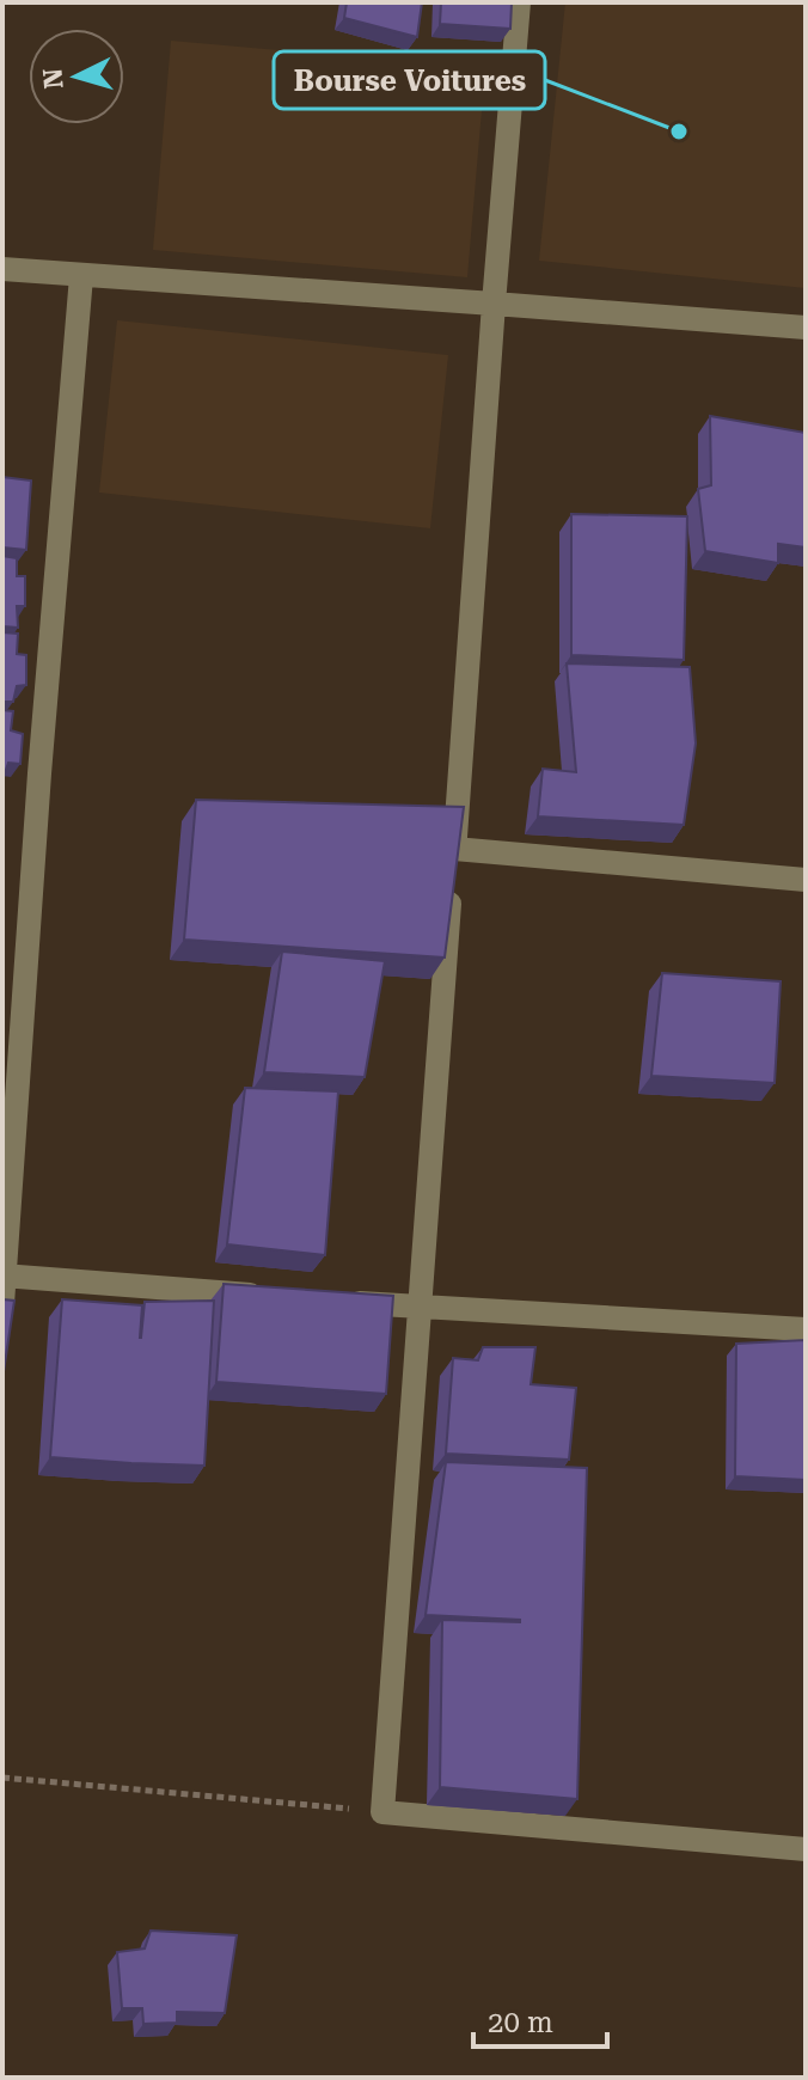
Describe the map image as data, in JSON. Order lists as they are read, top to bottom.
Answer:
{
  "places": ["Bourse Voitures"],
  "scale_bar": "20 m",
  "north": "left"
}
